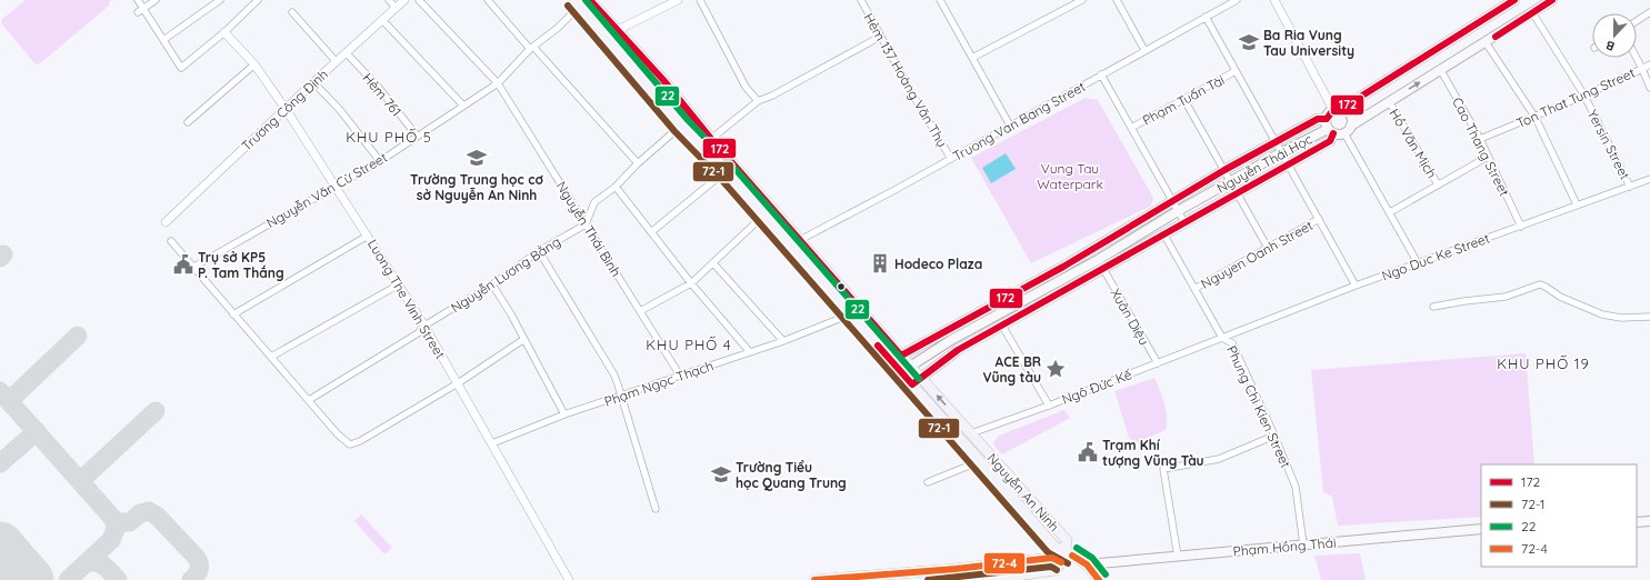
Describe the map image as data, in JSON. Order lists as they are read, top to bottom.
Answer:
{
  "streets": {
    "main road": ["Nguyễn Thái Học", "Nguyễn An Ninh", "Phạm Hồng Thái"],
    "street": [
      "Hẻm 137 Hoàng Văn Thụ",
      "Hẻm 761",
      "Ton That Tung Street",
      "Phạm Tuấn Tài",
      "Trương Công Định",
      "Truong Van Bang Street",
      "Hồ Văn Mịch",
      "Yersin Street",
      "Cao Thang Street",
      "Nguyễn Văn Cừ Street",
      "Nguyễn Thái Bình",
      "Nguyen Oanh Street",
      "Ngo Duc Ke Street",
      "Nguyễn Lương Bằng",
      "Luong The Vinh Street",
      "Xuân Diệu",
      "Phạm Ngọc Thạch",
      "Ngô Đức Kế",
      "Phung Chi Kien Street"
    ]
  },
  "crossings": [
    ["Hẻm 137 Hoàng Văn Thụ", "Truong Van Bang Street"],
    ["Hẻm 761", "Trương Công Định"],
    ["Hẻm 761", "Nguyễn Văn Cừ Street"],
    ["Ton That Tung Street", "Yersin Street"],
    ["Ton That Tung Street", "Cao Thang Street"],
    ["Trương Công Định", "Luong The Vinh Street"],
    ["Truong Van Bang Street", "Nguyễn An Ninh"],
    ["Yersin Street", "Ngo Duc Ke Street"],
    ["Cao Thang Street", "Ngo Duc Ke Street"],
    ["Nguyễn Thái Học", "Xuân Diệu"],
    ["Nguyễn Thái Học", "Phung Chi Kien Street"],
    ["Nguyễn Thái Học", "Nguyễn An Ninh"],
    ["Nguyễn Văn Cừ Street", "Nguyễn Thái Bình"],
    ["Nguyễn Văn Cừ Street", "Luong The Vinh Street"],
    ["Nguyễn Văn Cừ Street", "Nguyễn An Ninh"],
    ["Nguyễn Thái Bình", "Nguyễn Lương Bằng"],
    ["Nguyễn Thái Bình", "Phạm Ngọc Thạch"],
    ["Nguyen Oanh Street", "Phung Chi Kien Street"],
    ["Ngo Duc Ke Street", "Ngô Đức Kế"],
    ["Ngo Duc Ke Street", "Phung Chi Kien Street"],
    ["Nguyễn Lương Bằng", "Luong The Vinh Street"],
    ["Luong The Vinh Street", "Phạm Ngọc Thạch"],
    ["Xuân Diệu", "Ngô Đức Kế"],
    ["Phạm Ngọc Thạch", "Nguyễn An Ninh"],
    ["Ngô Đức Kế", "Phung Chi Kien Street"],
    ["Ngô Đức Kế", "Nguyễn An Ninh"],
    ["Phung Chi Kien Street", "Phạm Hồng Thái"]
  ],
  "districts": ["KHU PHỐ 5", "KHU PHỐ 4", "KHU PHỐ 19"],
  "parks": ["Vung Tau Waterpark"],
  "places": {
    "school or university": ["Ba Ria Vung Tau University", "Trường Trung học cơ sở Nguyễn An Ninh", "Trường Tiểu học Quang Trung"],
    "building": ["Hodeco Plaza"],
    "public building": ["Trụ sở KP5 P. Tam Thắng", "Trạm Khí tượng Vũng Tàu"],
    "place": ["ACE BR Vũng tàu"]
  },
  "lines": [
    "transit line 172",
    "transit line 22",
    "transit line 72-1",
    "transit line 72-4"
  ],
  "legend": [
    "172",
    "72-1",
    "22",
    "72-4"
  ],
  "north": "bottom"
}
